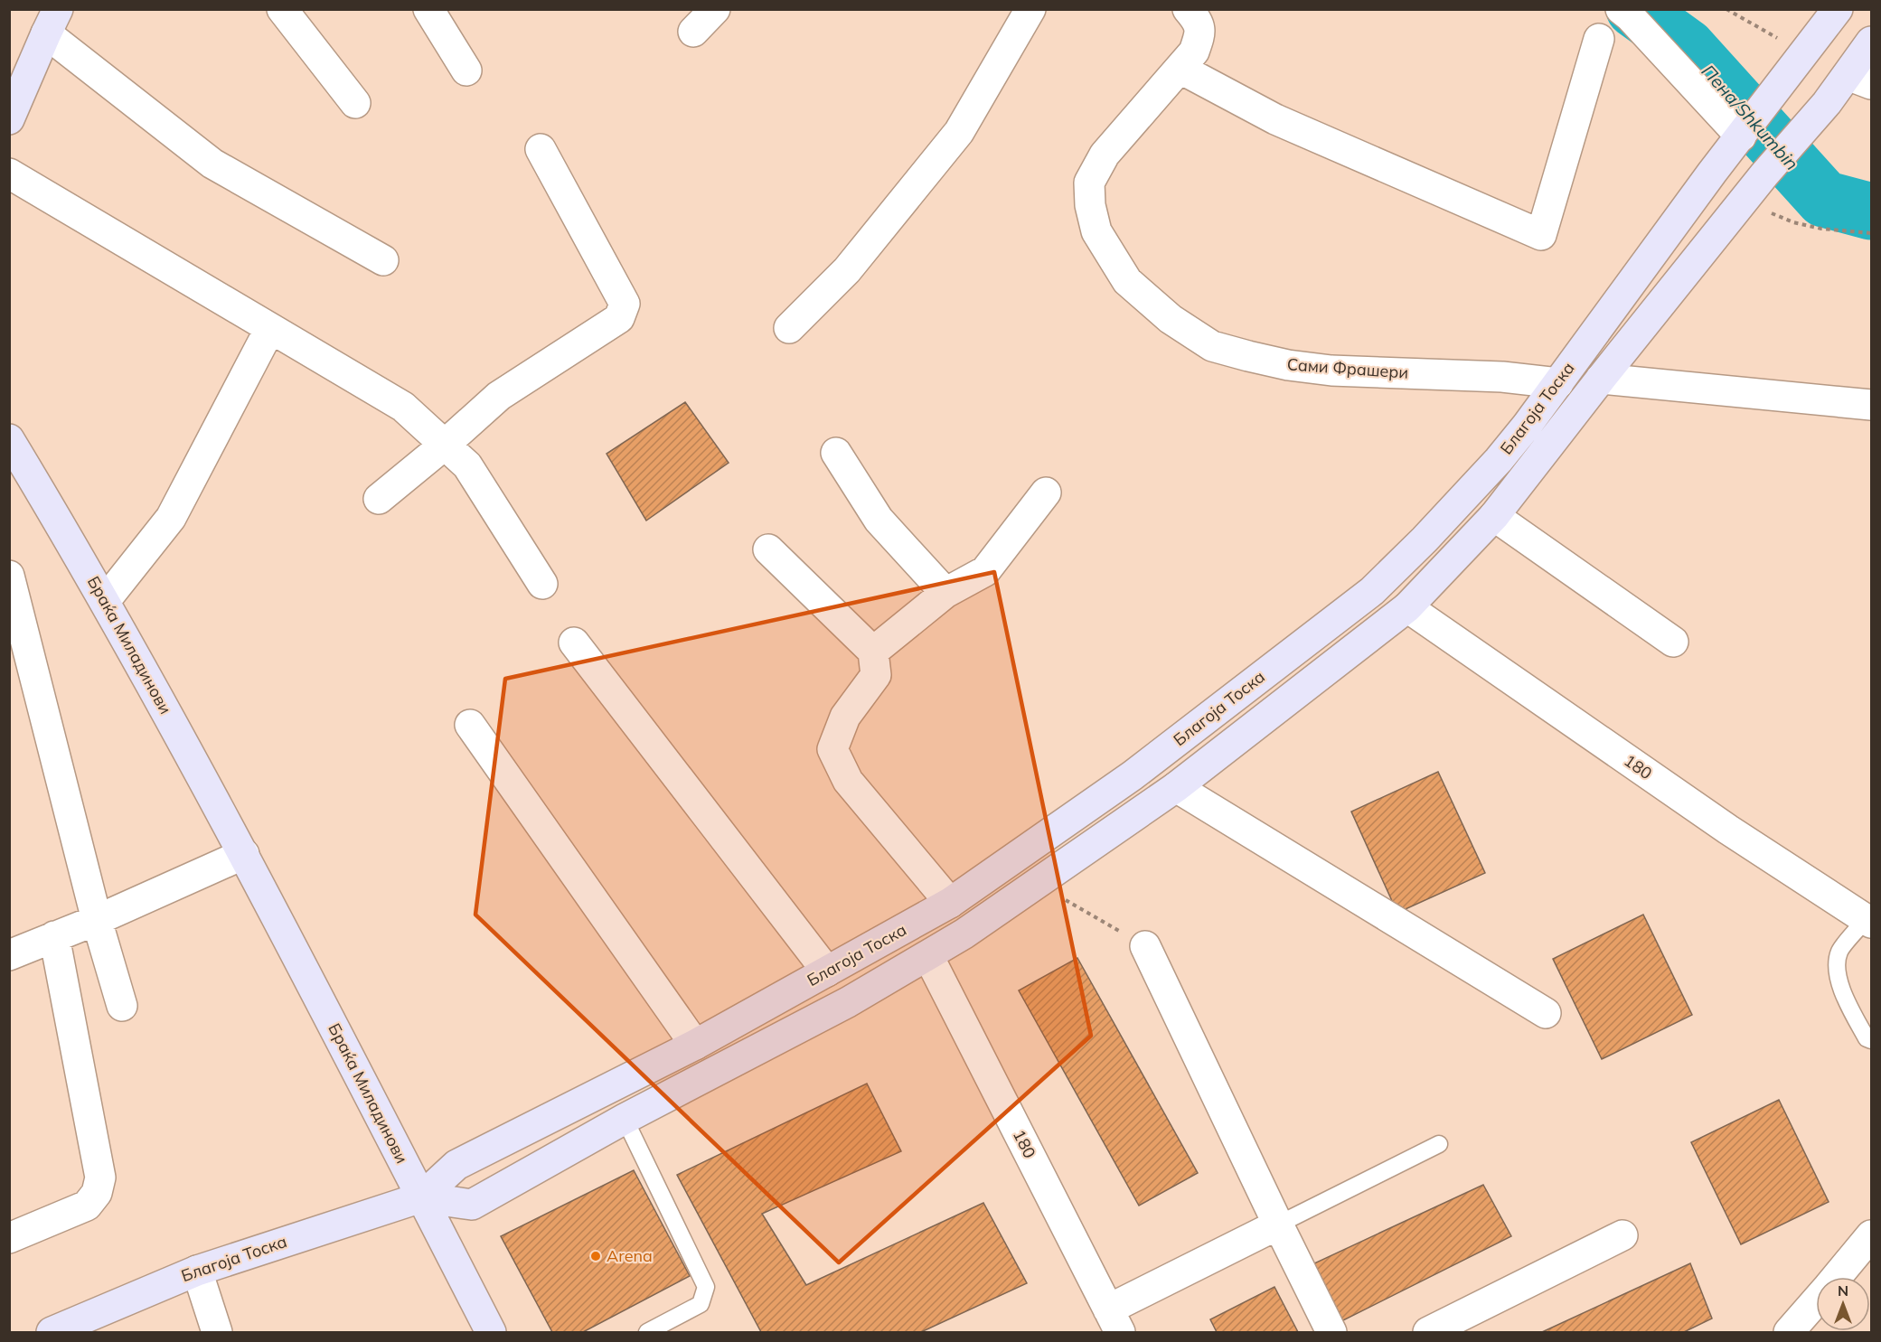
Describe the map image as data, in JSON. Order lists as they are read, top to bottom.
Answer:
{
  "streets": {
    "street": [
      "Сами Фрашери",
      "Благоја Тоска",
      "Браќа Миладинови",
      "180"
    ]
  },
  "crossings": [
    ["Сами Фрашери", "Благоја Тоска"],
    ["Благоја Тоска", "Браќа Миладинови"],
    ["Благоја Тоска", "180"]
  ],
  "water": ["Пена/Shkumbin"],
  "places": ["Arena"],
  "north": "top"
}
